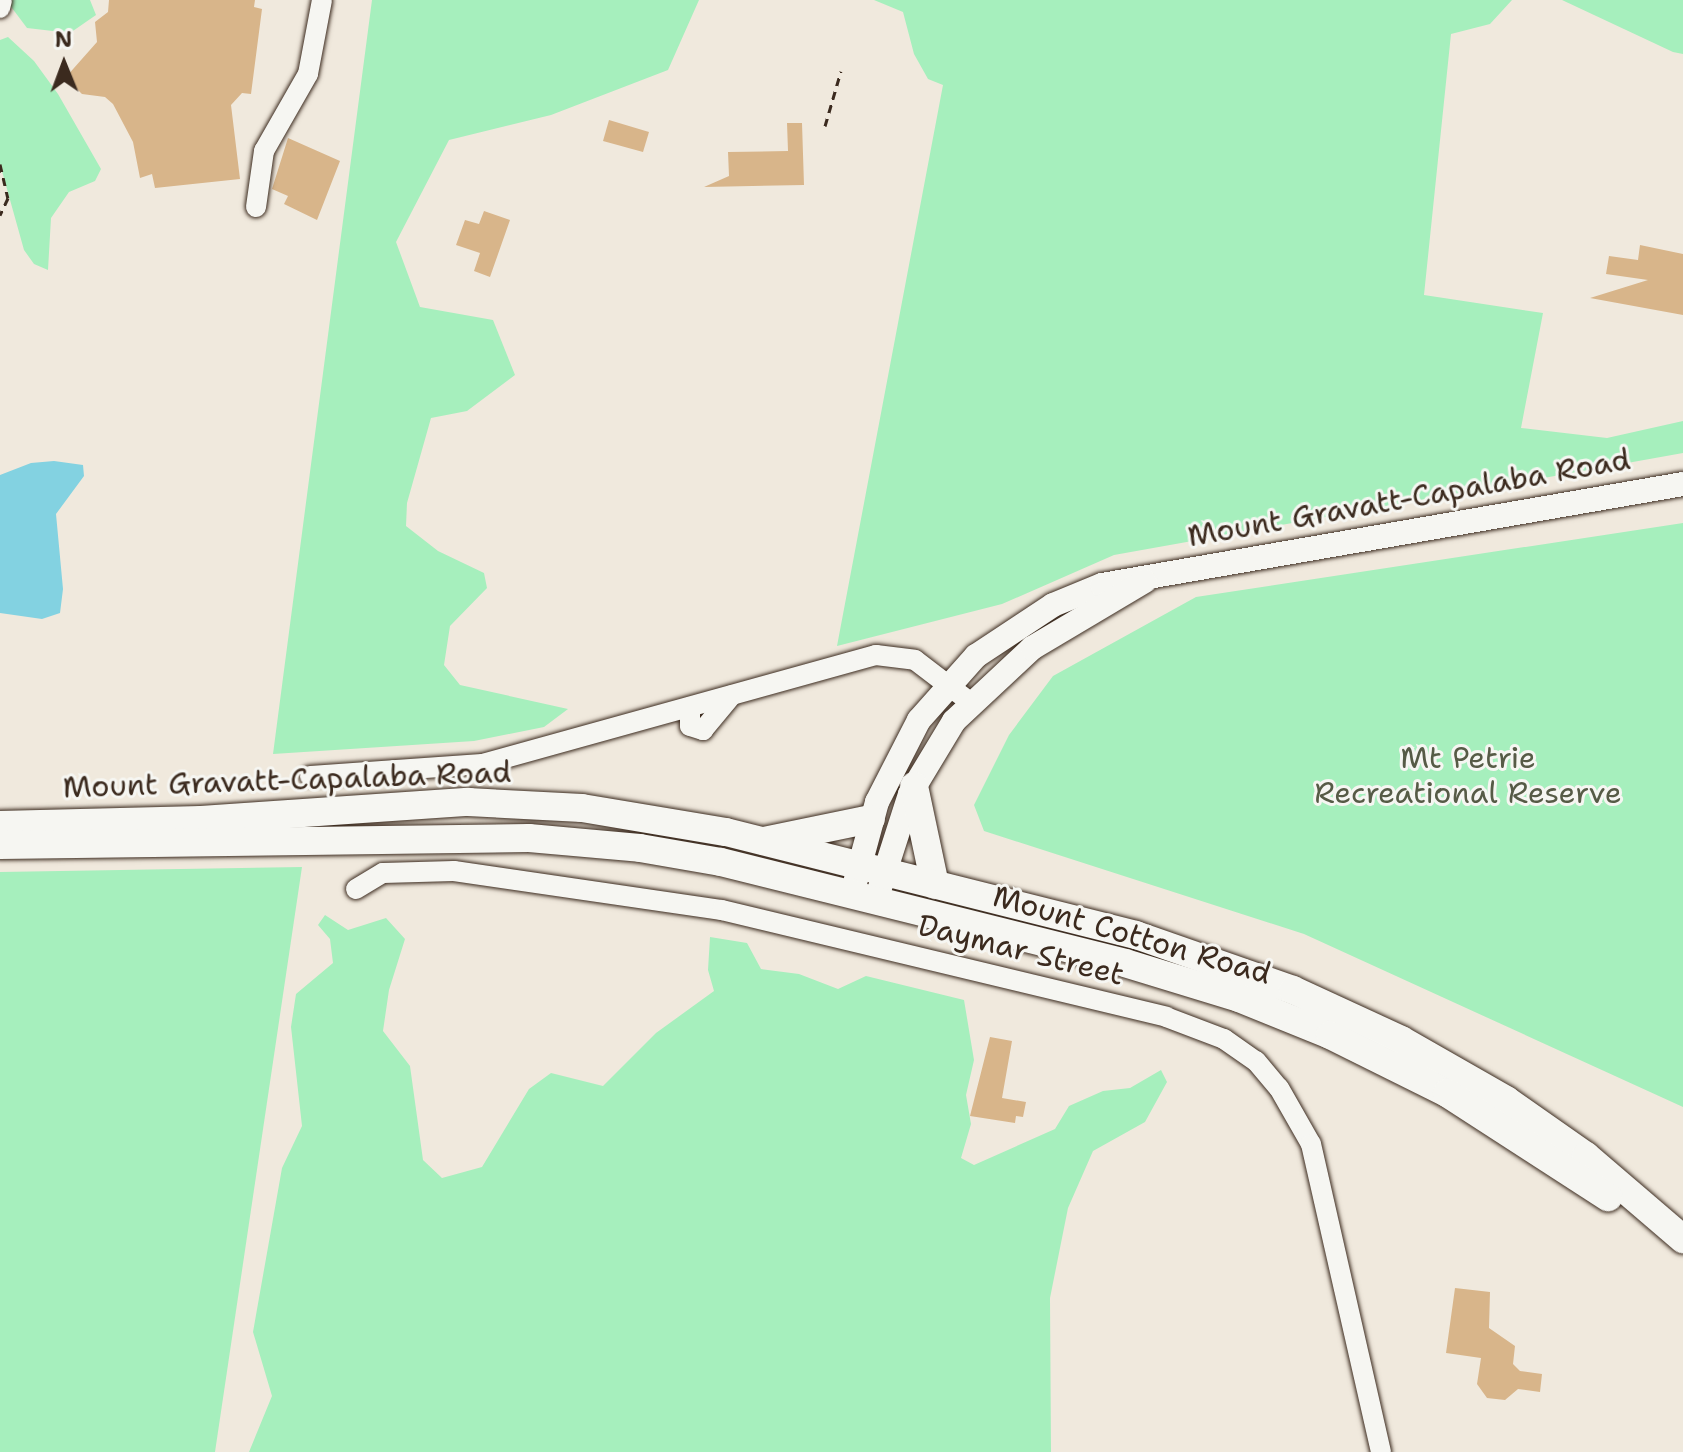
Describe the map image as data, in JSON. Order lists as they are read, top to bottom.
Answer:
{
  "streets": {
    "highway": ["Mount Gravatt-Capalaba Road", "Mount Cotton Road"],
    "street": ["Daymar Street"]
  },
  "crossings": [
    ["Mount Gravatt-Capalaba Road", "Mount Cotton Road"]
  ],
  "parks": ["Mt Petrie Recreational Reserve"],
  "north": "top"
}
